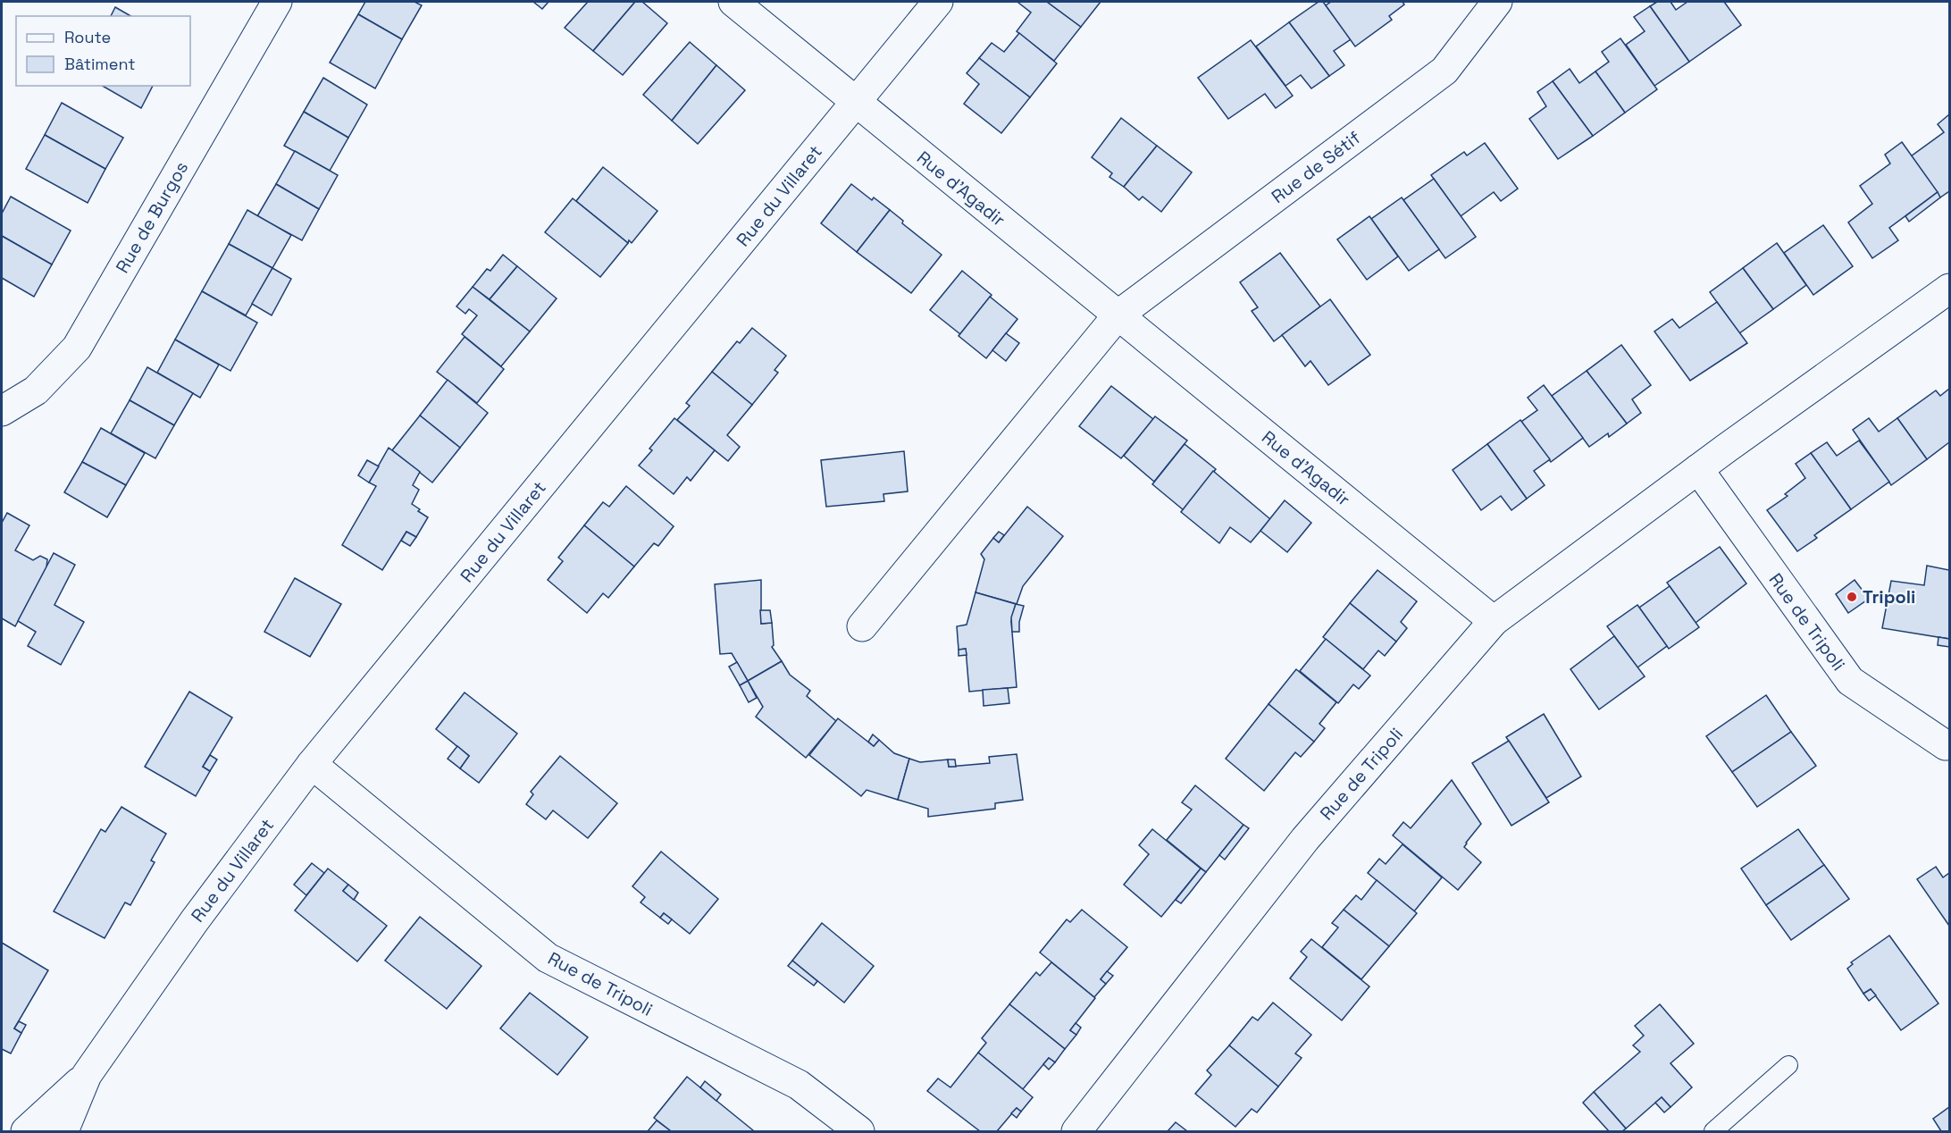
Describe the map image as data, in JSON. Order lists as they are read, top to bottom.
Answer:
{
  "streets": {
    "street": [
      "Rue de Sétif",
      "Rue d'Agadir",
      "Rue du Villaret",
      "Rue de Burgos",
      "Rue de Tripoli"
    ]
  },
  "crossings": [
    ["Rue de Sétif", "Rue d'Agadir"],
    ["Rue d'Agadir", "Rue du Villaret"],
    ["Rue d'Agadir", "Rue de Tripoli"],
    ["Rue du Villaret", "Rue de Tripoli"]
  ],
  "places": ["Tripoli"],
  "legend": ["Route", "Bâtiment"]
}
